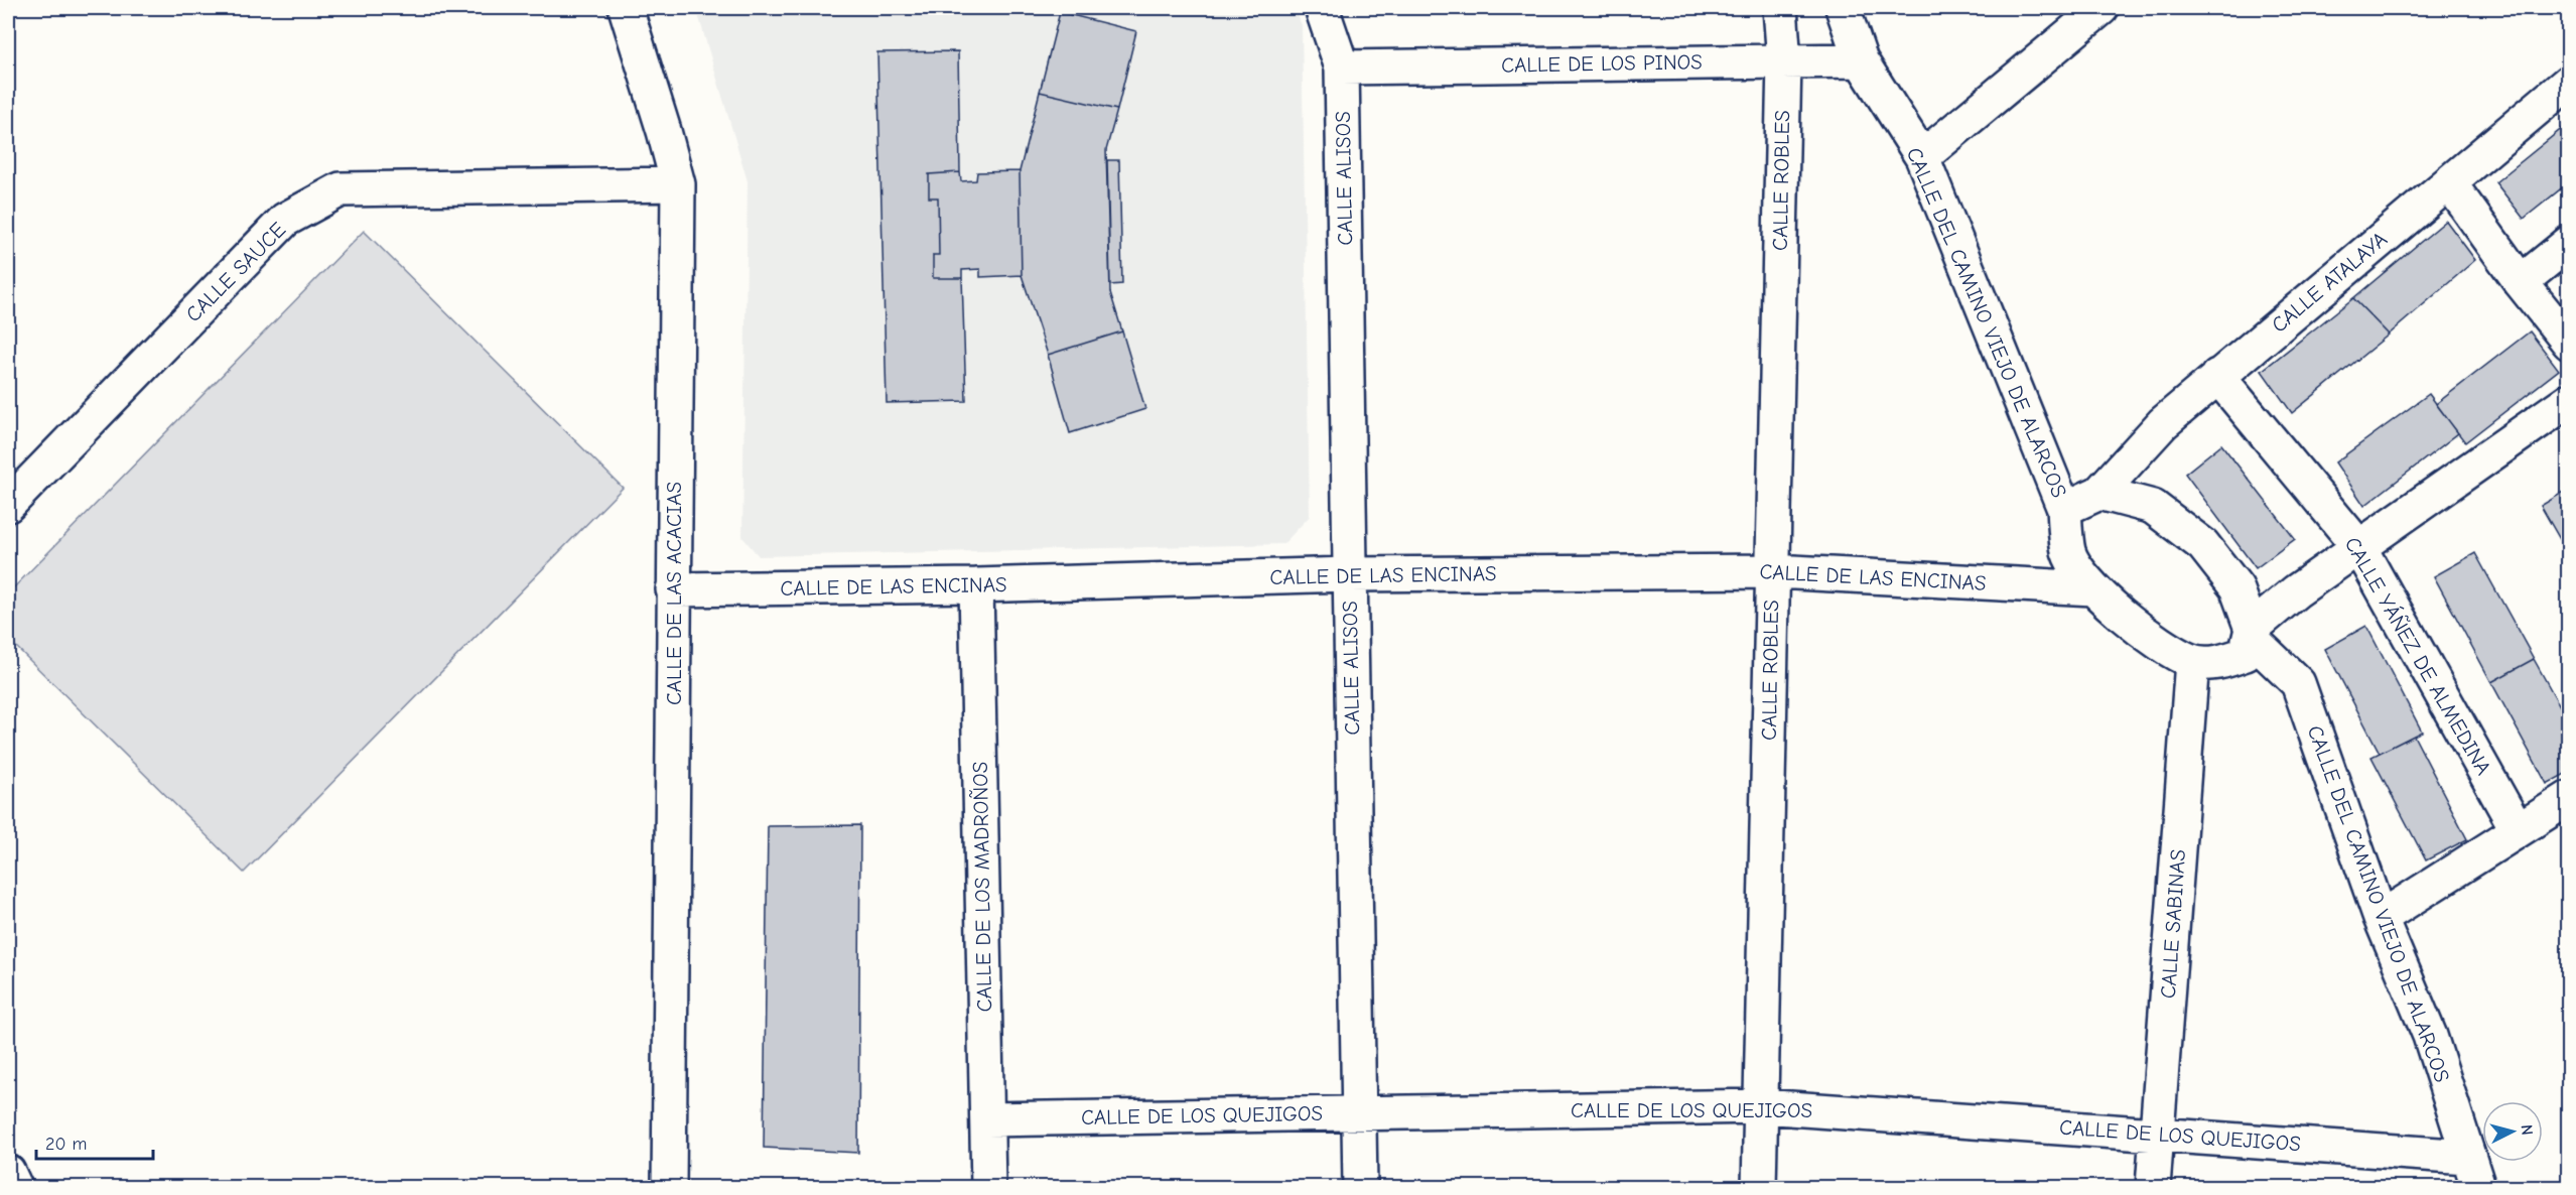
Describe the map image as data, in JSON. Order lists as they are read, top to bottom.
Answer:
{
  "streets": {
    "main road": [
      "CALLE DE LOS PINOS",
      "CALLE ALISOS",
      "CALLE ROBLES",
      "CALLE SAUCE",
      "CALLE ATALAYA",
      "CALLE DEL CAMINO VIEJO DE ALARCOS",
      "CALLE DE LAS ENCINAS",
      "CALLE DE LAS ACACIAS",
      "CALLE YÁÑEZ DE ALMEDINA",
      "CALLE DE LOS MADROÑOS",
      "CALLE SABINAS",
      "CALLE DE LOS QUEJIGOS"
    ]
  },
  "crossings": [
    ["CALLE DE LOS PINOS", "CALLE ALISOS"],
    ["CALLE DE LOS PINOS", "CALLE ROBLES"],
    ["CALLE DE LOS PINOS", "CALLE DEL CAMINO VIEJO DE ALARCOS"],
    ["CALLE ALISOS", "CALLE DE LAS ENCINAS"],
    ["CALLE ALISOS", "CALLE DE LOS QUEJIGOS"],
    ["CALLE ROBLES", "CALLE DE LAS ENCINAS"],
    ["CALLE ROBLES", "CALLE DE LOS QUEJIGOS"],
    ["CALLE SAUCE", "CALLE DE LAS ACACIAS"],
    ["CALLE ATALAYA", "CALLE YÁÑEZ DE ALMEDINA"],
    ["CALLE DEL CAMINO VIEJO DE ALARCOS", "CALLE DE LAS ENCINAS"],
    ["CALLE DEL CAMINO VIEJO DE ALARCOS", "CALLE SABINAS"],
    ["CALLE DEL CAMINO VIEJO DE ALARCOS", "CALLE DE LOS QUEJIGOS"],
    ["CALLE DE LAS ENCINAS", "CALLE DE LAS ACACIAS"],
    ["CALLE DE LAS ENCINAS", "CALLE DE LOS MADROÑOS"],
    ["CALLE DE LOS MADROÑOS", "CALLE DE LOS QUEJIGOS"],
    ["CALLE SABINAS", "CALLE DE LOS QUEJIGOS"]
  ],
  "scale_bar": "20 m",
  "north": "right"
}
